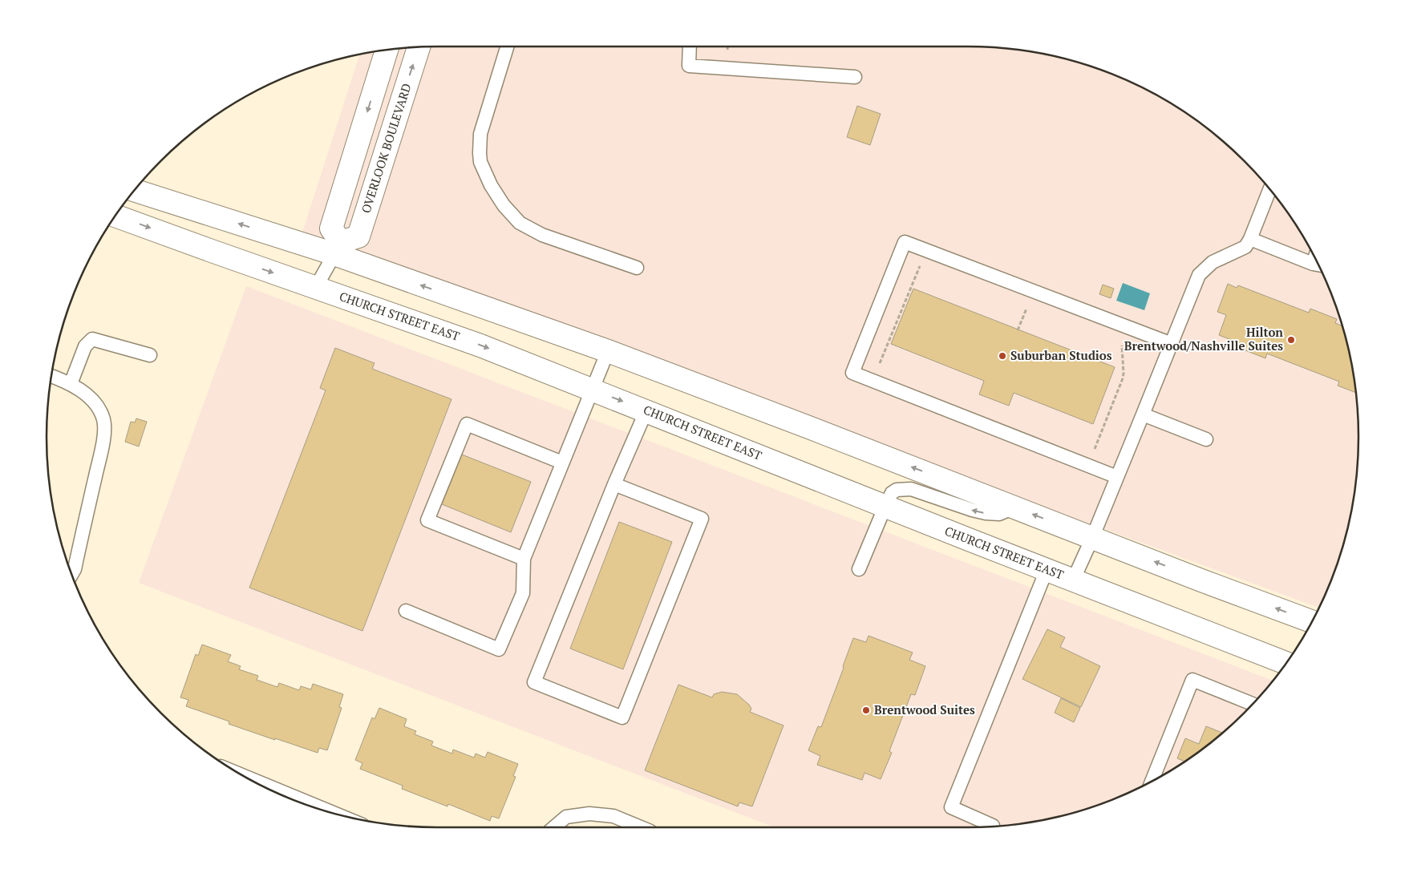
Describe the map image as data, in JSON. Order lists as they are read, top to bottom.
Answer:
{
  "streets": {
    "main road": ["OVERLOOK BOULEVARD", "CHURCH STREET EAST"]
  },
  "places": ["Hilton Brentwood/Nashville Suites", "Suburban Studios", "Brentwood Suites"]
}
